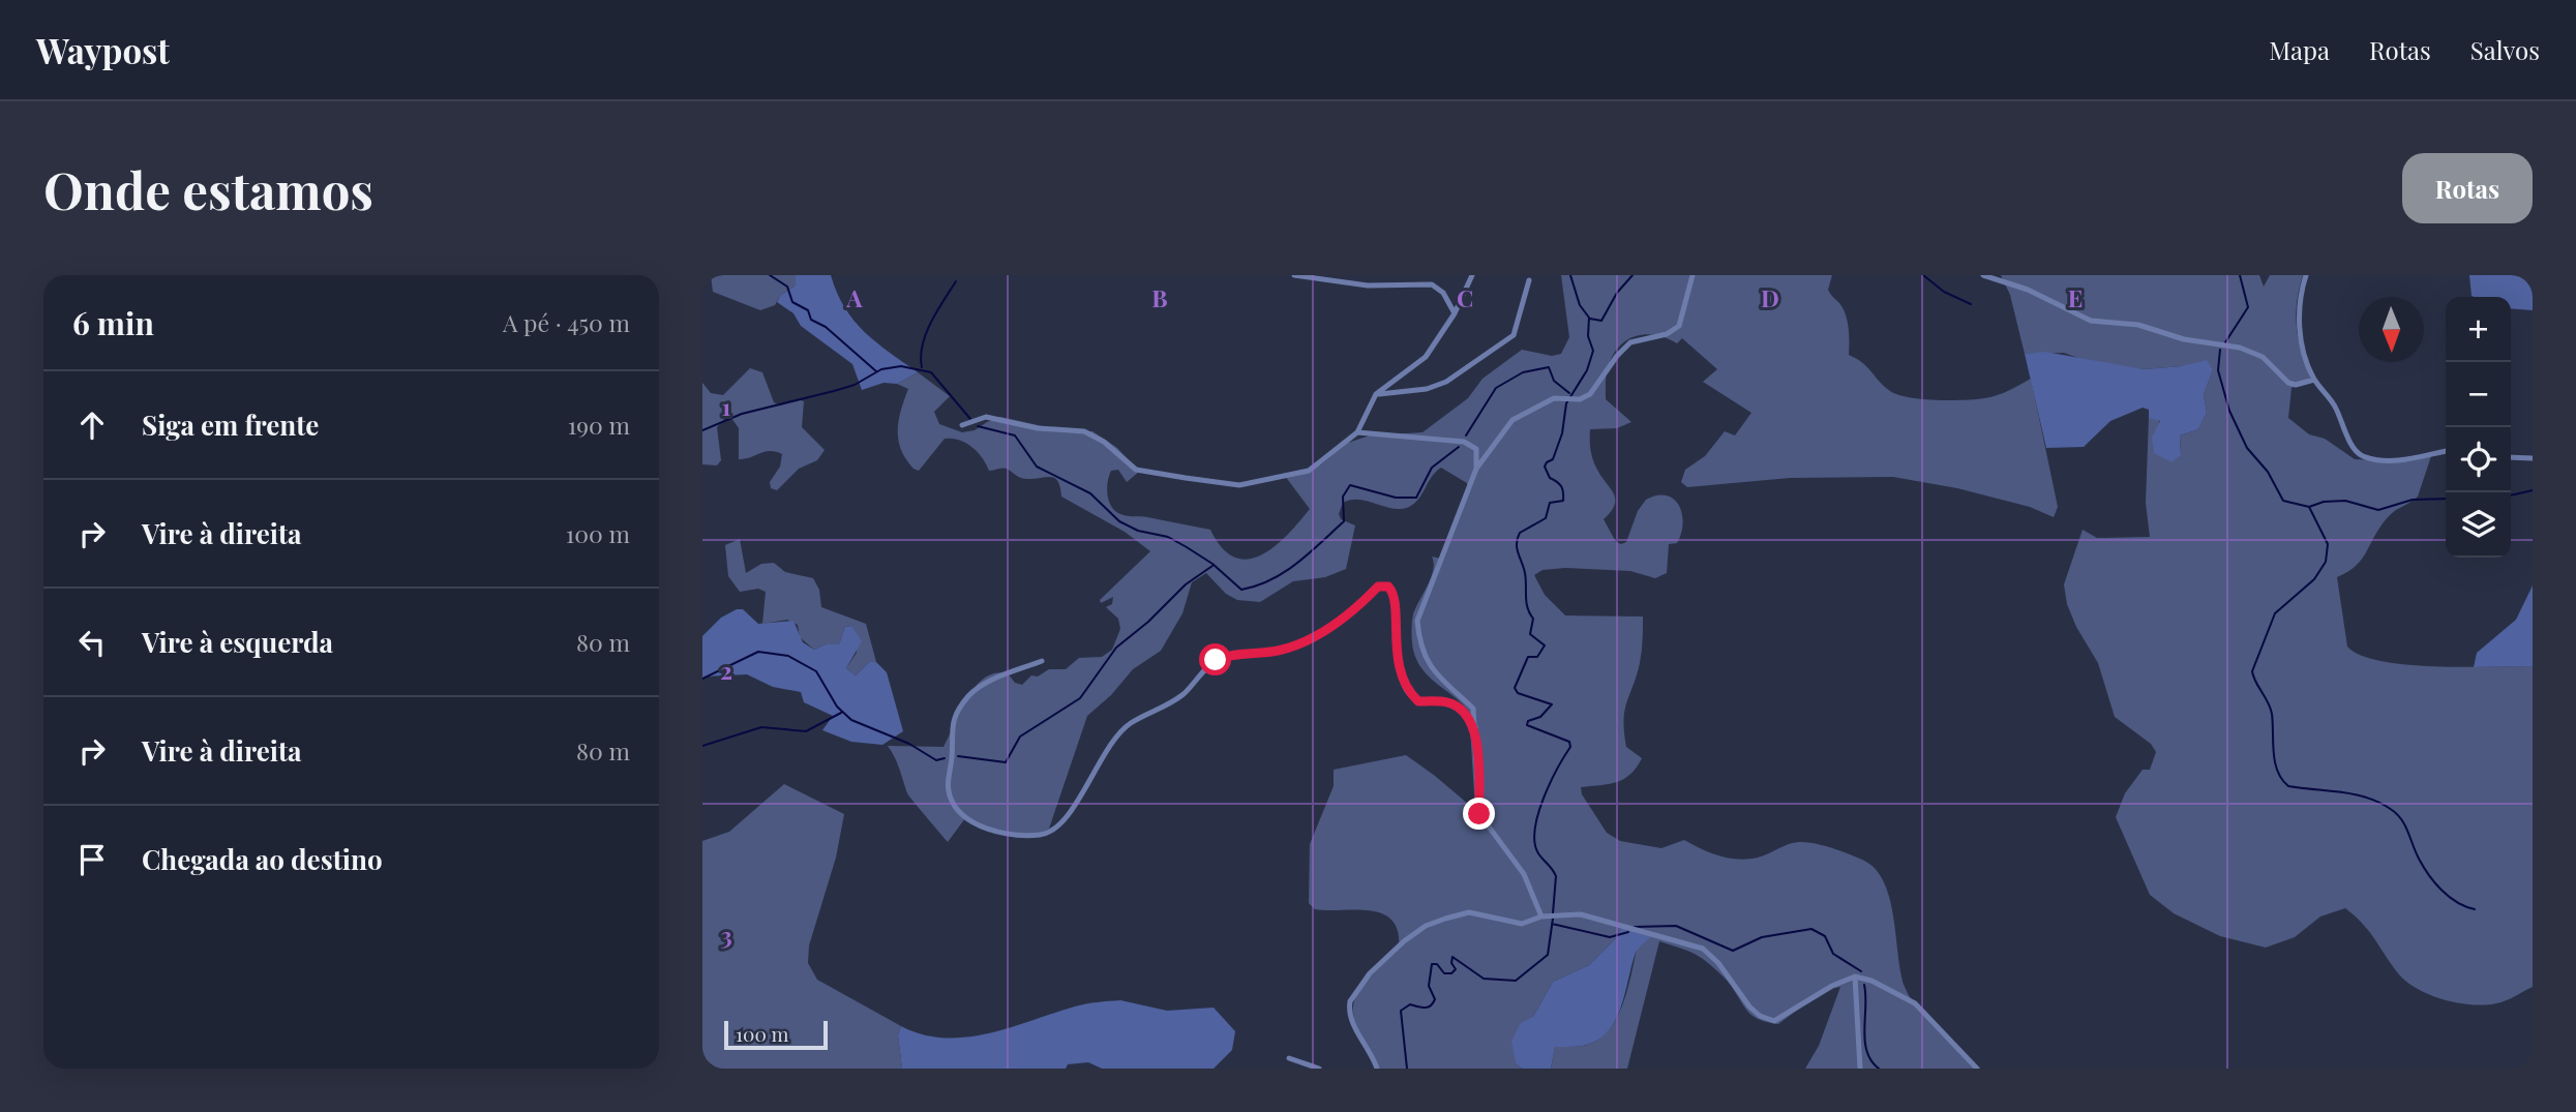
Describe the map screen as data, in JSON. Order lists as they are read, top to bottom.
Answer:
{
  "scale_bar": "100 m",
  "north": "bottom",
  "page": {
    "header": "Waypost",
    "nav": ["Mapa", "Rotas", "Salvos"],
    "buttons": "Rotas",
    "title": "Onde estamos",
    "heading": ["6 min", "A pé · 450 m"],
    "map_buttons": ["+", "−"],
    "list": [
      ["Siga em frente", "190 m"],
      ["Vire à direita", "100 m"],
      ["Vire à esquerda", "80 m"],
      ["Vire à direita", "80 m"],
      "Chegada ao destino"
    ],
    "scale": "100 m"
  },
  "grid": {
    "columns": [
      "A",
      "B",
      "C",
      "D",
      "E"
    ],
    "rows": ["1", "2", "3"]
  }
}
